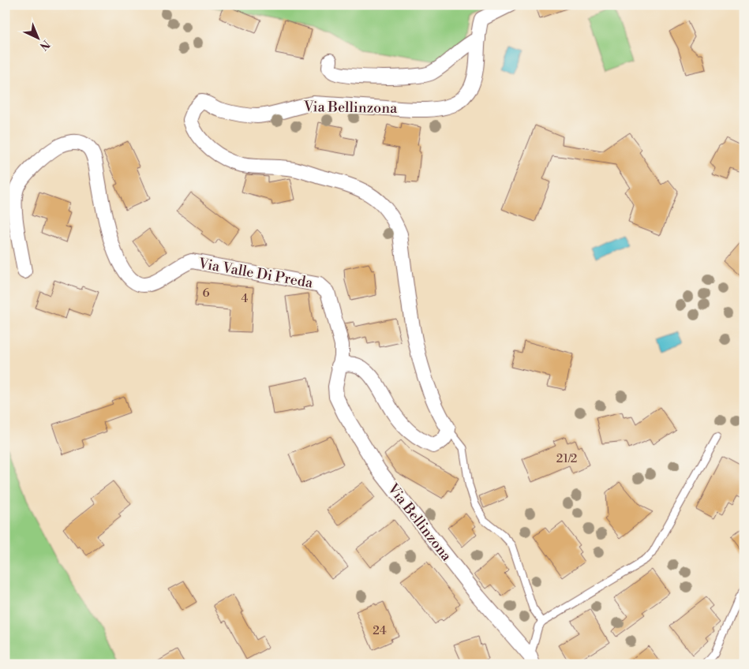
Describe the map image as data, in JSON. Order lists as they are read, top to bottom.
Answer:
{
  "streets": {
    "street": ["Via Bellinzona", "Via Valle Di Preda"]
  },
  "crossings": [
    ["Via Bellinzona", "Via Valle Di Preda"]
  ],
  "house_numbers": [
    "6",
    "4",
    "21/2",
    "24"
  ],
  "north": "bottom right"
}
